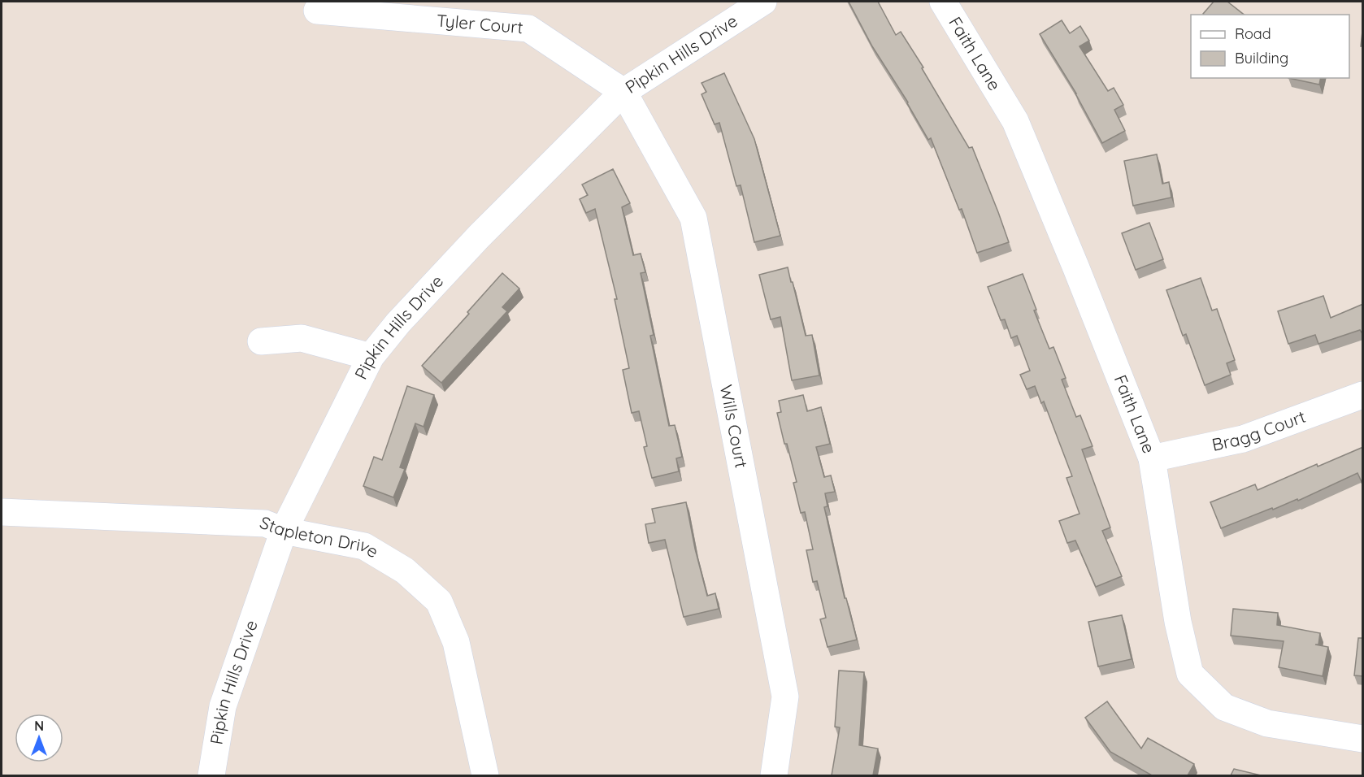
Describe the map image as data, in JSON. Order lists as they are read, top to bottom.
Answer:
{
  "streets": {
    "street": [
      "Tyler Court",
      "Faith Lane",
      "Pipkin Hills Drive",
      "Wills Court",
      "Bragg Court",
      "Stapleton Drive"
    ]
  },
  "crossings": [
    ["Tyler Court", "Pipkin Hills Drive"],
    ["Tyler Court", "Wills Court"],
    ["Faith Lane", "Bragg Court"],
    ["Pipkin Hills Drive", "Wills Court"],
    ["Pipkin Hills Drive", "Stapleton Drive"]
  ],
  "legend": ["Road", "Building"],
  "north": "top"
}
